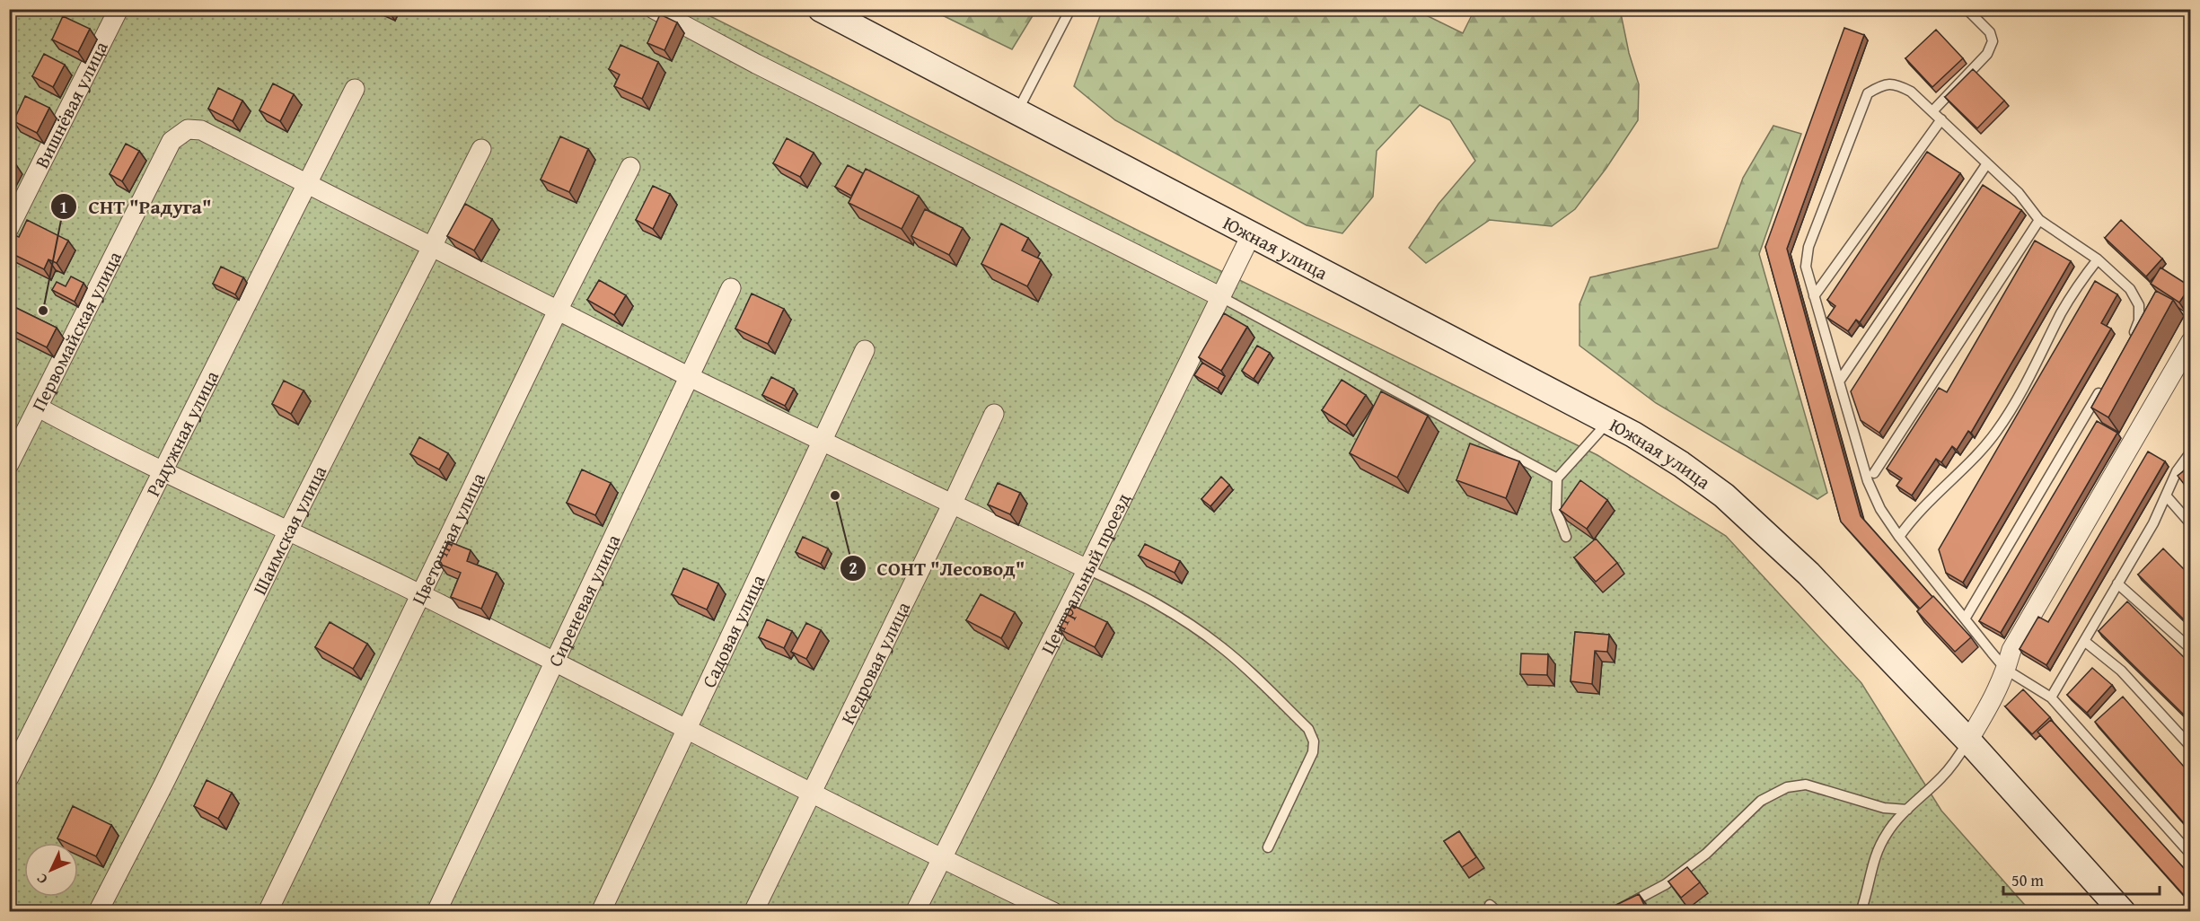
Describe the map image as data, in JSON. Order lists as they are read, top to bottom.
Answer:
{
  "streets": {
    "main road": ["Южная улица"],
    "street": [
      "Вишнёвая улица",
      "Первомайская улица",
      "Радужная улица",
      "Шаимская улица",
      "Цветочная улица",
      "Центральный проезд",
      "Сиреневая улица",
      "Садовая улица",
      "Кедровая улица"
    ]
  },
  "crossings": [
    ["Южная улица", "Центральный проезд"],
    ["Первомайская улица", "Радужная улица"]
  ],
  "places": ["СНТ \"Радуга\"", "СОНТ \"Лесовод\""],
  "scale_bar": "50 m",
  "north": "bottom left"
}
